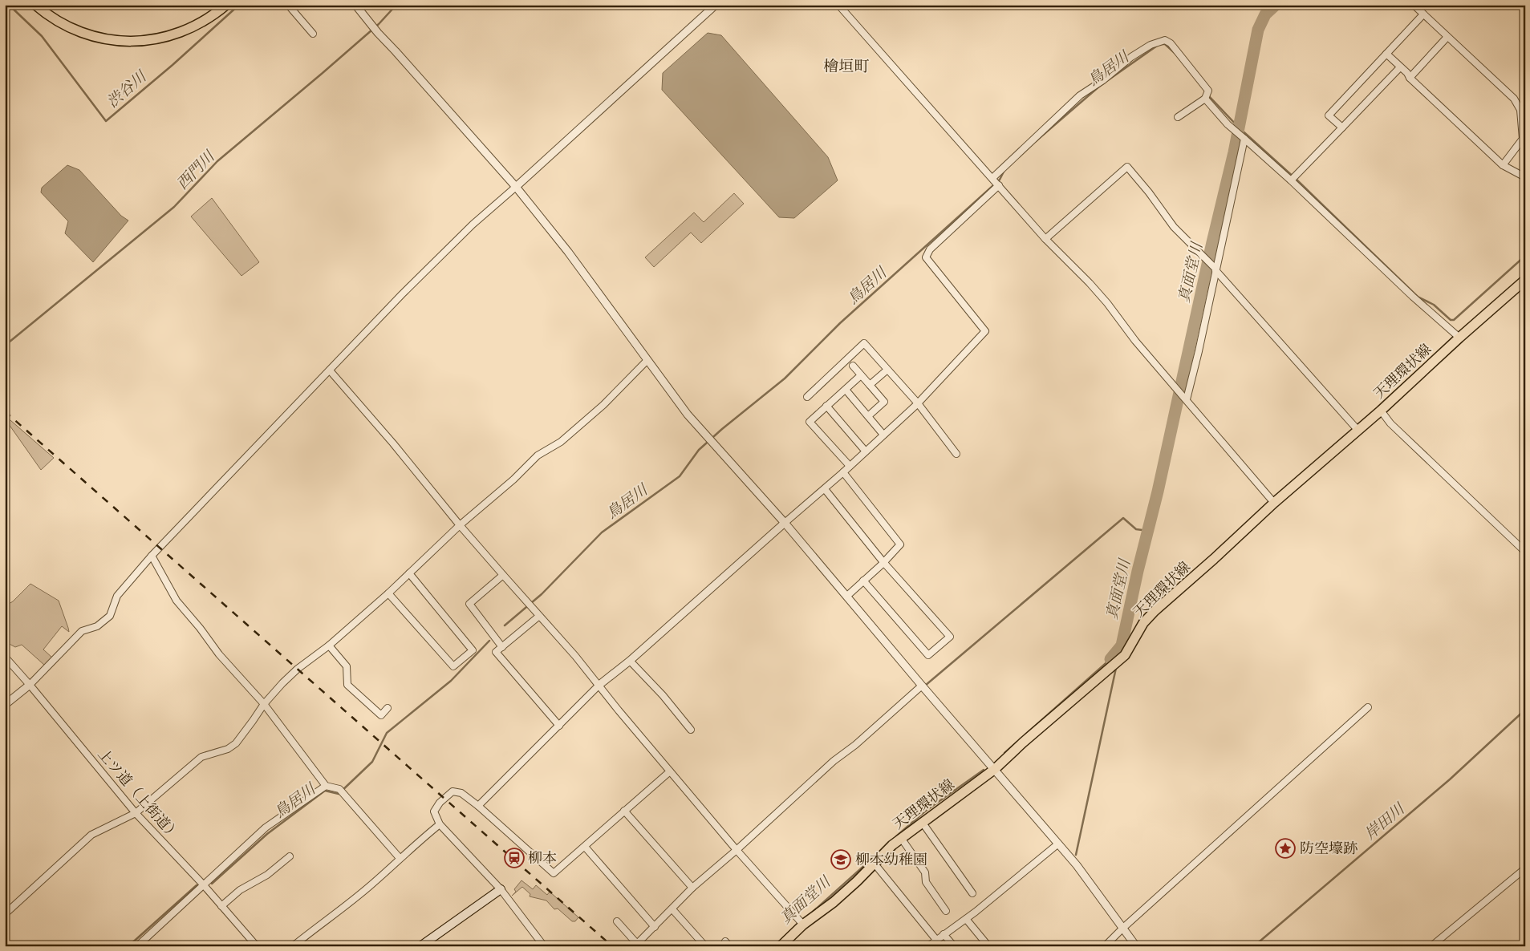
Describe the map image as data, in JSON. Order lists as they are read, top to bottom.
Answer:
{
  "streets": {
    "main road": ["天理環状線"],
    "street": ["上ツ道（上街道）"]
  },
  "districts": ["檜垣町"],
  "water": [
    "鳥居川",
    "渋谷川",
    "西門川",
    "真面堂川",
    "岸田川"
  ],
  "places": {
    "place": ["防空壕跡"],
    "station": ["柳本"],
    "school or university": ["柳本幼稚園"]
  }
}
